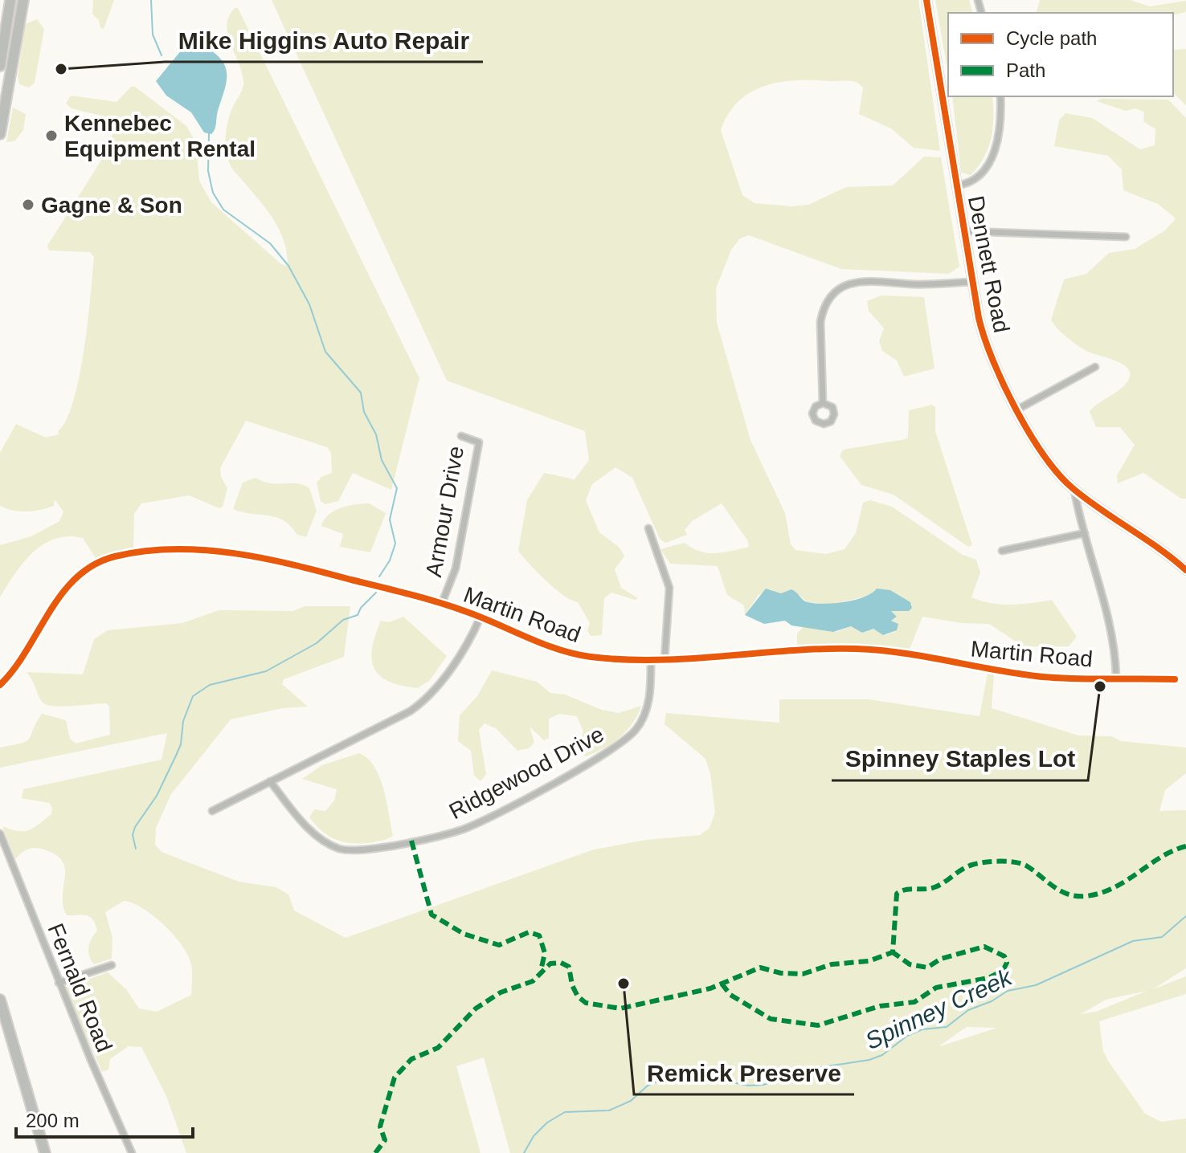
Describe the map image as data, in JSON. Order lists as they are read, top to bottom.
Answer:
{
  "streets": {
    "street": [
      "Dennett Road",
      "Armour Drive",
      "Martin Road",
      "Ridgewood Drive",
      "Fernald Road"
    ]
  },
  "crossings": [
    ["Armour Drive", "Martin Road"],
    ["Martin Road", "Ridgewood Drive"]
  ],
  "water": ["Spinney Creek"],
  "places": [
    "Mike Higgins Auto Repair",
    "Kennebec Equipment Rental",
    "Gagne & Son",
    "Spinney Staples Lot",
    "Remick Preserve"
  ],
  "legend": ["Cycle path", "Path"],
  "scale_bar": "200 m"
}
